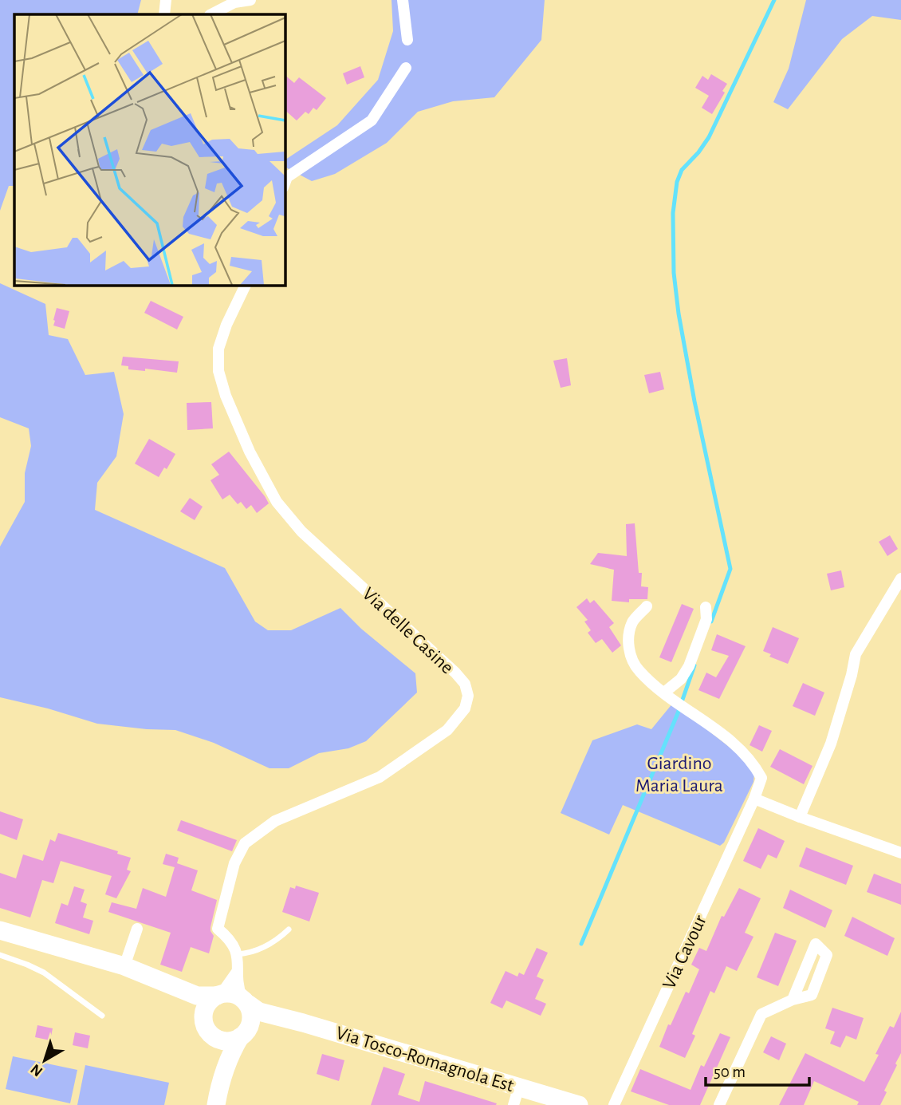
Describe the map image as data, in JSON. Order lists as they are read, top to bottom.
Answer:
{
  "streets": {
    "main road": ["Via Tosco-Romagnola Est"],
    "street": ["Via delle Casine", "Via Cavour"]
  },
  "parks": ["Giardino Maria Laura"],
  "scale_bar": "50 m",
  "north": "bottom left"
}
